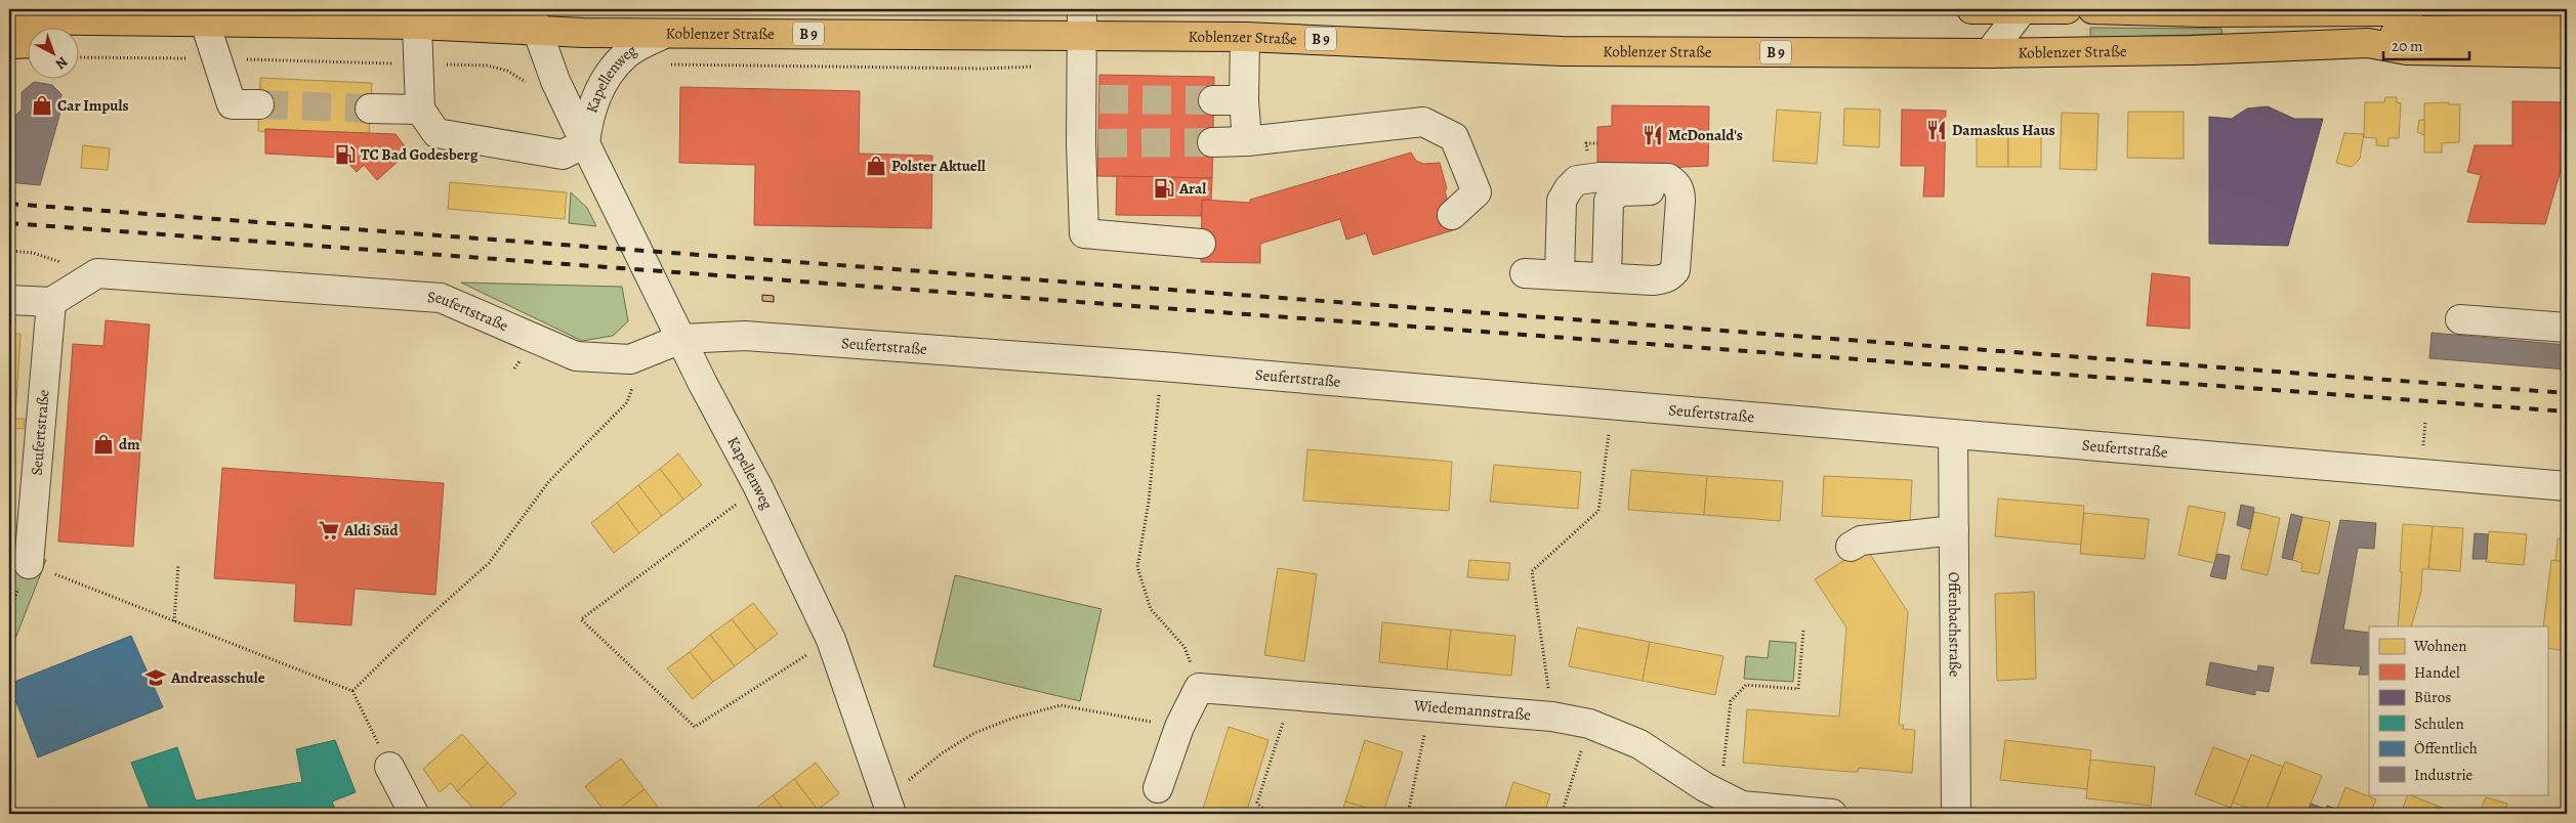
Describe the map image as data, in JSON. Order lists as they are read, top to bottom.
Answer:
{
  "streets": {
    "main road": ["Koblenzer Straße", "B 9"],
    "street": [
      "Kapellenweg",
      "Seufertstraße",
      "Offenbachstraße",
      "Wiedemannstraße"
    ]
  },
  "crossings": [
    ["Koblenzer Straße", "B 9"],
    ["Koblenzer Straße", "Kapellenweg"],
    ["Kapellenweg", "Seufertstraße"],
    ["Seufertstraße", "Offenbachstraße"]
  ],
  "places": {
    "shop": ["Car Impuls", "Polster Aktuell", "dm"],
    "restaurant": ["Damaskus Haus", "McDonald's"],
    "fuel station": ["TC Bad Godesberg", "Aral"],
    "supermarket": ["Aldi Süd"],
    "school or university": ["Andreasschule"]
  },
  "legend": [
    "Wohnen",
    "Handel",
    "Büros",
    "Schulen",
    "Öffentlich",
    "Industrie"
  ],
  "scale_bar": "20 m",
  "north": "bottom right"
}
